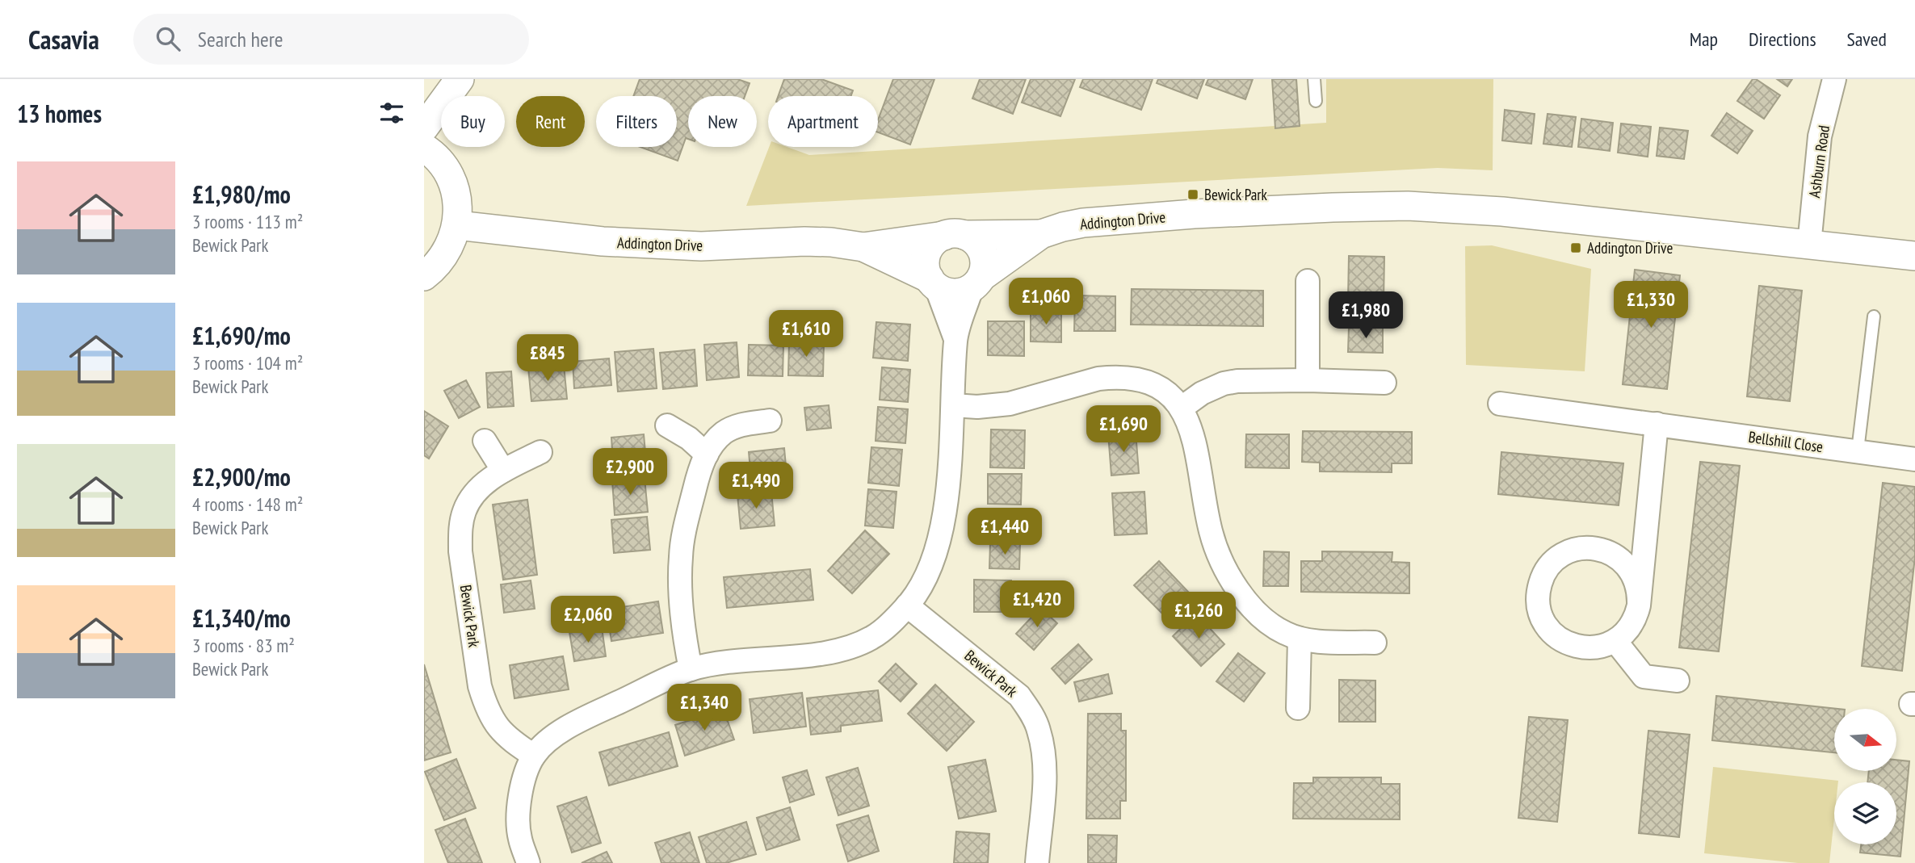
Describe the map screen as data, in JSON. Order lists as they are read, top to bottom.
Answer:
{
  "streets": {
    "street": [
      "Ashburn Road",
      "Addington Drive",
      "Bellshill Close",
      "Bewick Park"
    ]
  },
  "crossings": [
    ["Ashburn Road", "Addington Drive"]
  ],
  "places": {
    "transit": ["Bewick Park", "Addington Drive"]
  },
  "north": "right",
  "page": {
    "header": "Casavia",
    "search": "Search here",
    "nav": ["Map", "Directions", "Saved"],
    "heading": "13 homes",
    "chip": [
      "Buy",
      "Rent",
      "Filters",
      "New",
      "Apartment"
    ],
    "list": [
      {
        "name": "£1,980/mo",
        "note": "3 rooms · 113 m² · Bewick Park"
      },
      {
        "name": "£1,690/mo",
        "note": "3 rooms · 104 m² · Bewick Park"
      },
      {
        "name": "£2,900/mo",
        "note": "4 rooms · 148 m² · Bewick Park"
      },
      {
        "name": "£1,340/mo",
        "note": "3 rooms · 83 m² · Bewick Park"
      }
    ],
    "price": [
      "£1,060",
      "£1,330",
      "£1,980",
      "£1,610",
      "£845",
      "£1,690",
      "£2,900",
      "£1,490",
      "£1,440",
      "£1,420",
      "£1,260",
      "£2,060",
      "£1,340"
    ]
  }
}
